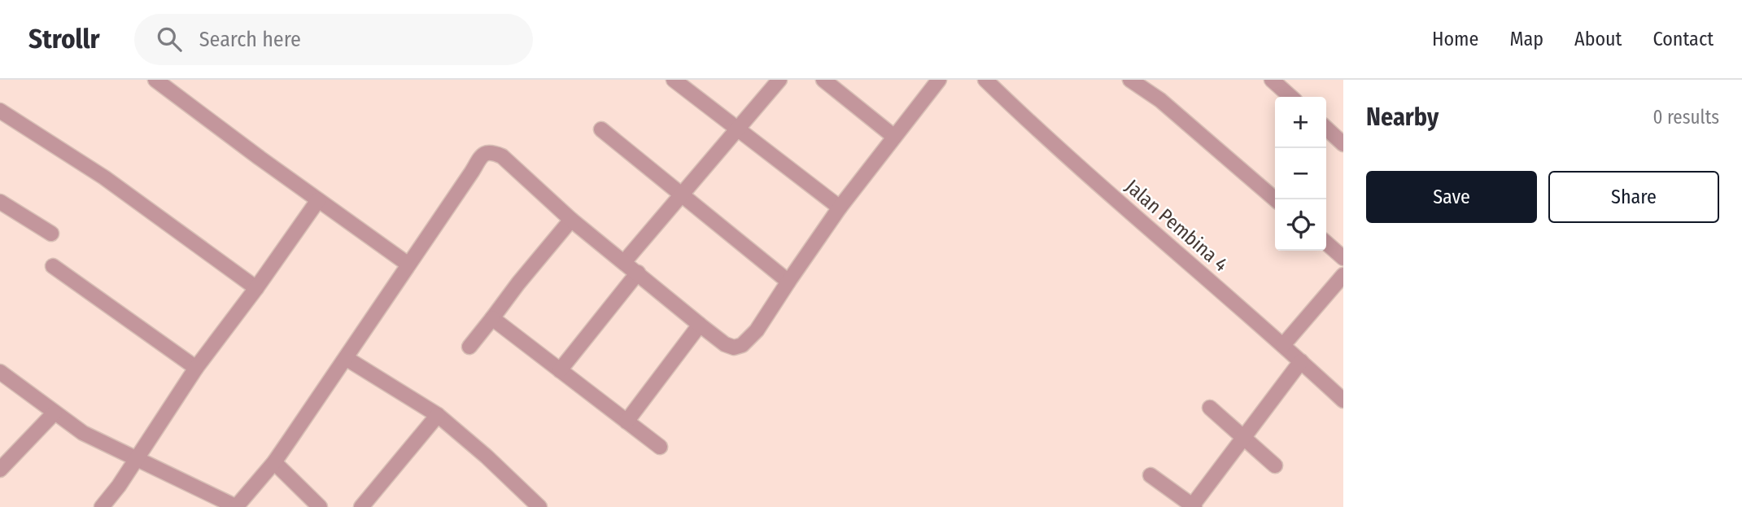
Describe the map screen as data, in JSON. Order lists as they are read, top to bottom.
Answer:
{
  "streets": {
    "street": ["Jalan Pembina 4"]
  },
  "page": {
    "header": "Strollr",
    "search": "Search here",
    "nav": [
      "Home",
      "Map",
      "About",
      "Contact"
    ],
    "heading": ["Nearby", "0 results"],
    "map_buttons": ["+", "−"],
    "buttons": ["Save", "Share"]
  }
}
